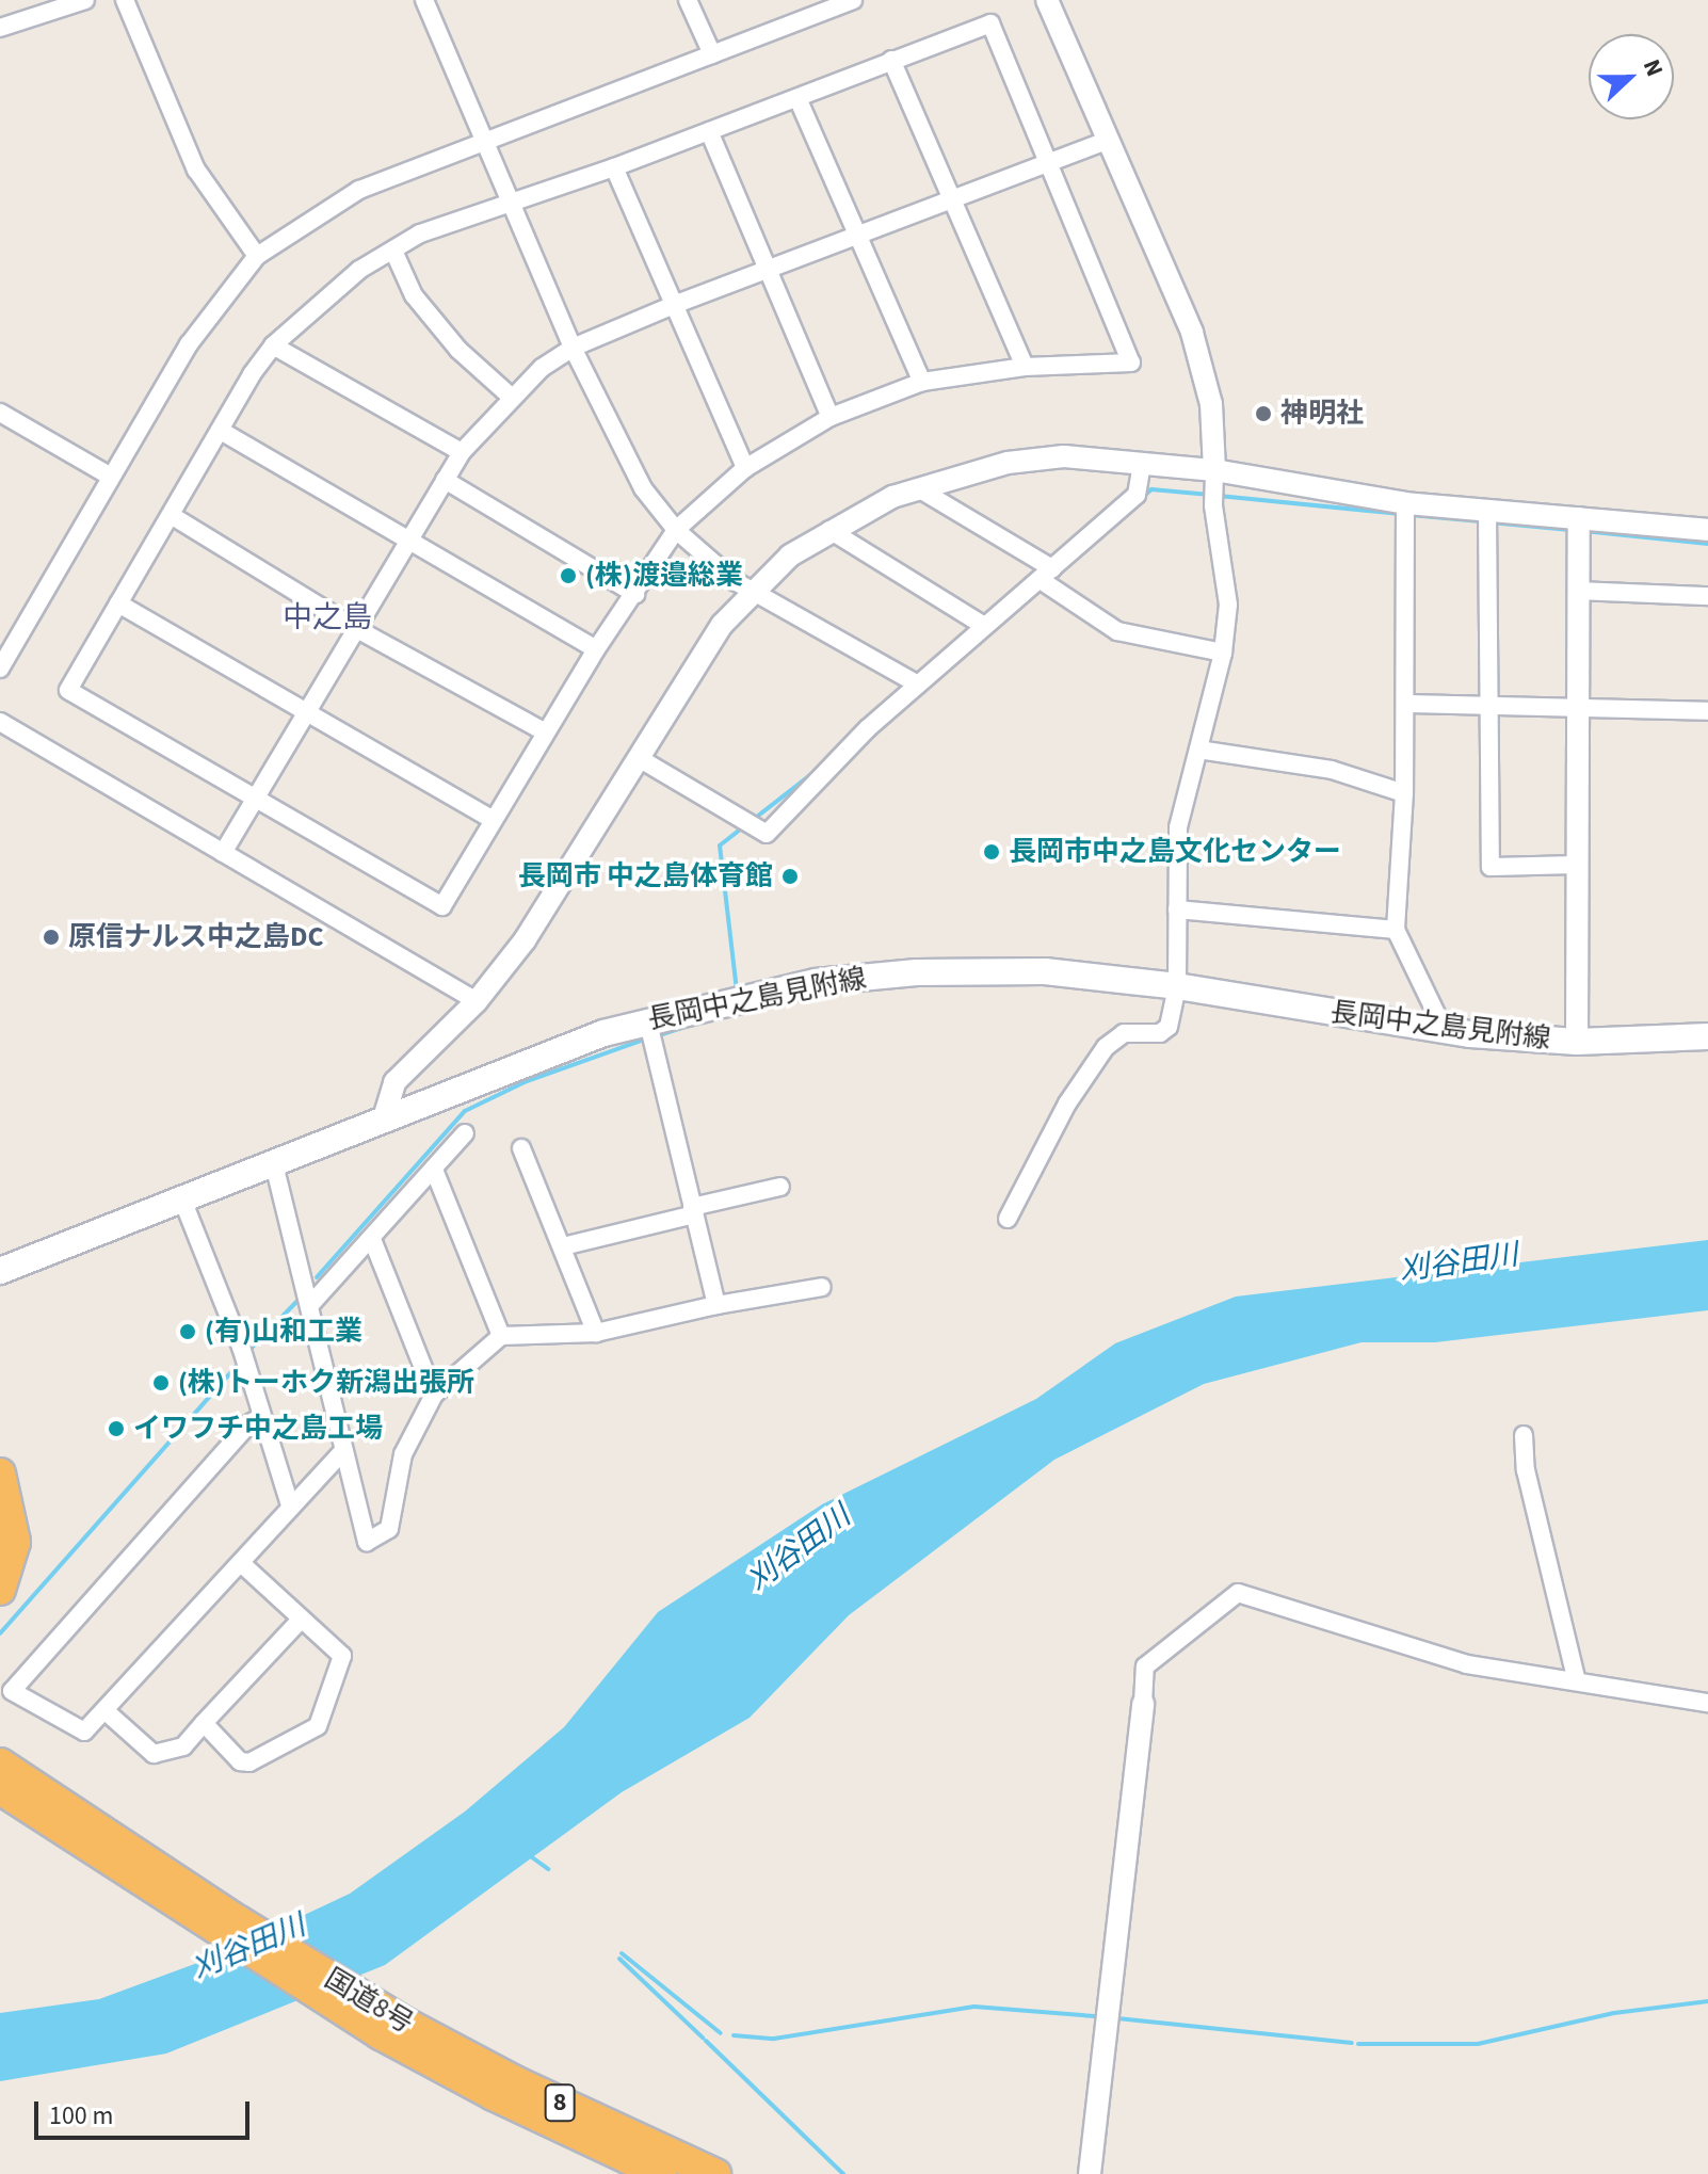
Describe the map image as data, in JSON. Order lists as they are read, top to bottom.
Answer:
{
  "streets": {
    "highway": ["国道8号", "8"],
    "main road": ["長岡中之島見附線"]
  },
  "districts": ["中之島"],
  "water": ["刈谷田川"],
  "places": [
    "神明社",
    "(株)渡邉総業",
    "長岡市中之島文化センター",
    "長岡市 中之島体育館",
    "原信ナルス中之島DC",
    "(有)山和工業",
    "(株)トーホク新潟出張所",
    "イワフチ中之島工場"
  ],
  "scale_bar": "100 m",
  "north": "right"
}
